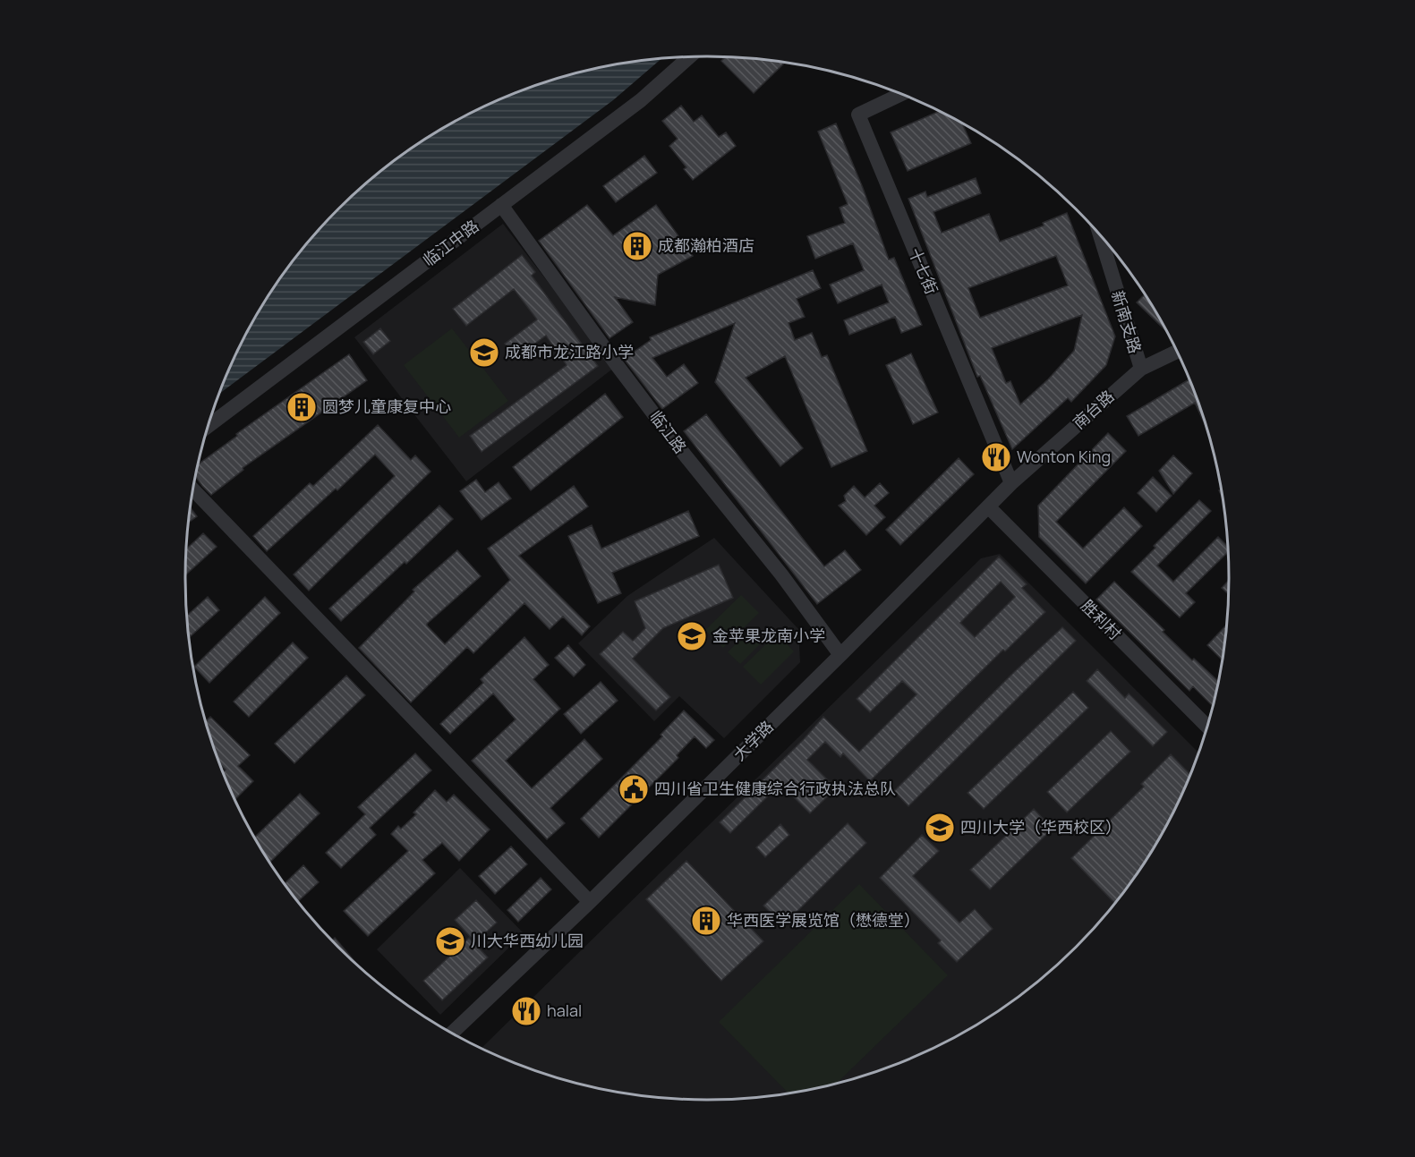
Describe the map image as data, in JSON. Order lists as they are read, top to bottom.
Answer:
{
  "streets": {
    "street": [
      "临江中路",
      "十七街",
      "新南支路",
      "南台路",
      "临江路",
      "胜利村",
      "大学路"
    ]
  },
  "crossings": [
    ["临江中路", "临江路"],
    ["十七街", "南台路"],
    ["十七街", "大学路"],
    ["新南支路", "南台路"],
    ["南台路", "大学路"],
    ["临江路", "大学路"],
    ["胜利村", "大学路"]
  ],
  "places": {
    "building": ["成都瀚柏酒店", "圆梦儿童康复中心", "华西医学展览馆（懋德堂）"],
    "school or university": [
      "成都市龙江路小学",
      "金苹果龙南小学",
      "四川大学（华西校区）",
      "川大华西幼儿园"
    ],
    "restaurant": ["Wonton King", "halal"],
    "public building": ["四川省卫生健康综合行政执法总队"]
  }
}
